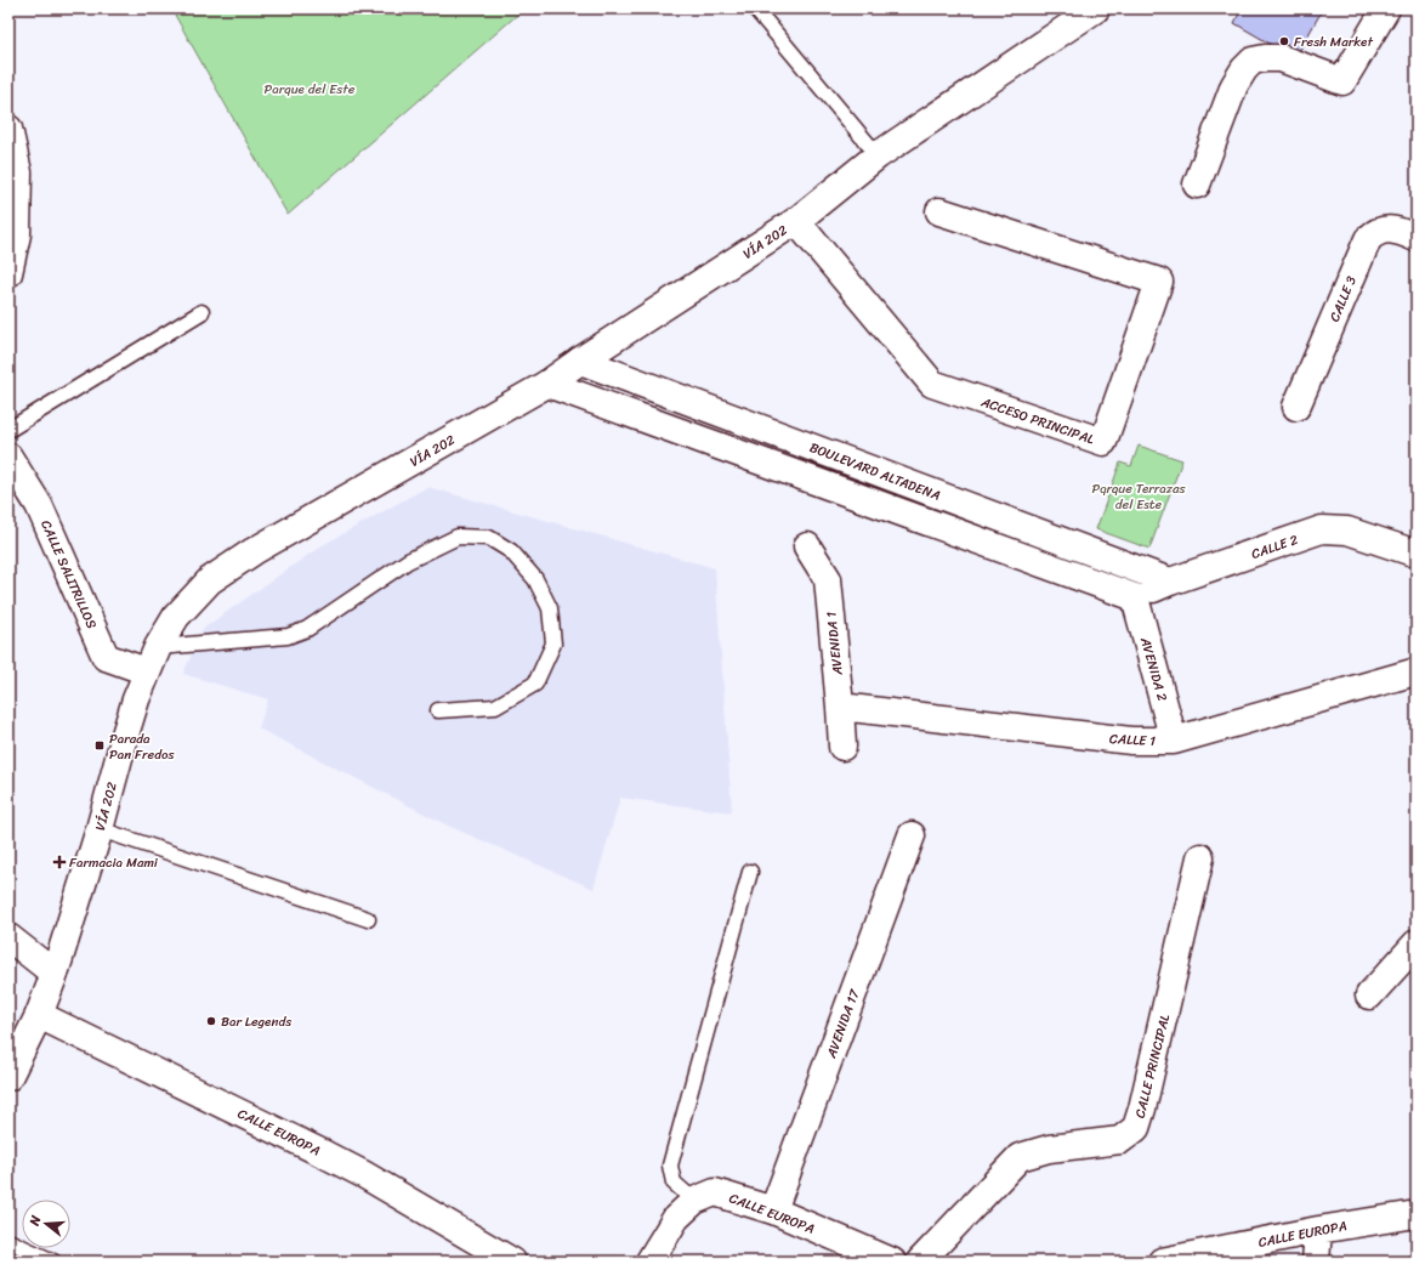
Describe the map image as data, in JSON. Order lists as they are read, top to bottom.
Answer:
{
  "streets": {
    "street": [
      "VÍA 202",
      "CALLE 3",
      "ACCESO PRINCIPAL",
      "BOULEVARD ALTADENA",
      "CALLE 2",
      "CALLE SALITRILLOS",
      "AVENIDA 1",
      "AVENIDA 2",
      "CALLE 1",
      "AVENIDA 17",
      "CALLE PRINCIPAL",
      "CALLE EUROPA"
    ]
  },
  "crossings": [
    ["VÍA 202", "ACCESO PRINCIPAL"],
    ["VÍA 202", "BOULEVARD ALTADENA"],
    ["VÍA 202", "CALLE SALITRILLOS"],
    ["VÍA 202", "CALLE EUROPA"],
    ["BOULEVARD ALTADENA", "CALLE 2"],
    ["CALLE 2", "AVENIDA 2"],
    ["AVENIDA 1", "CALLE 1"],
    ["AVENIDA 2", "CALLE 1"],
    ["AVENIDA 17", "CALLE EUROPA"]
  ],
  "parks": ["Parque del Este", "Pqrque Terrazas del Este"],
  "places": {
    "other": ["Fresh Market", "Bar Legends"],
    "transit": ["Parada Pan Fredos"],
    "health": ["Farmacia Mami"]
  },
  "north": "left"
}
